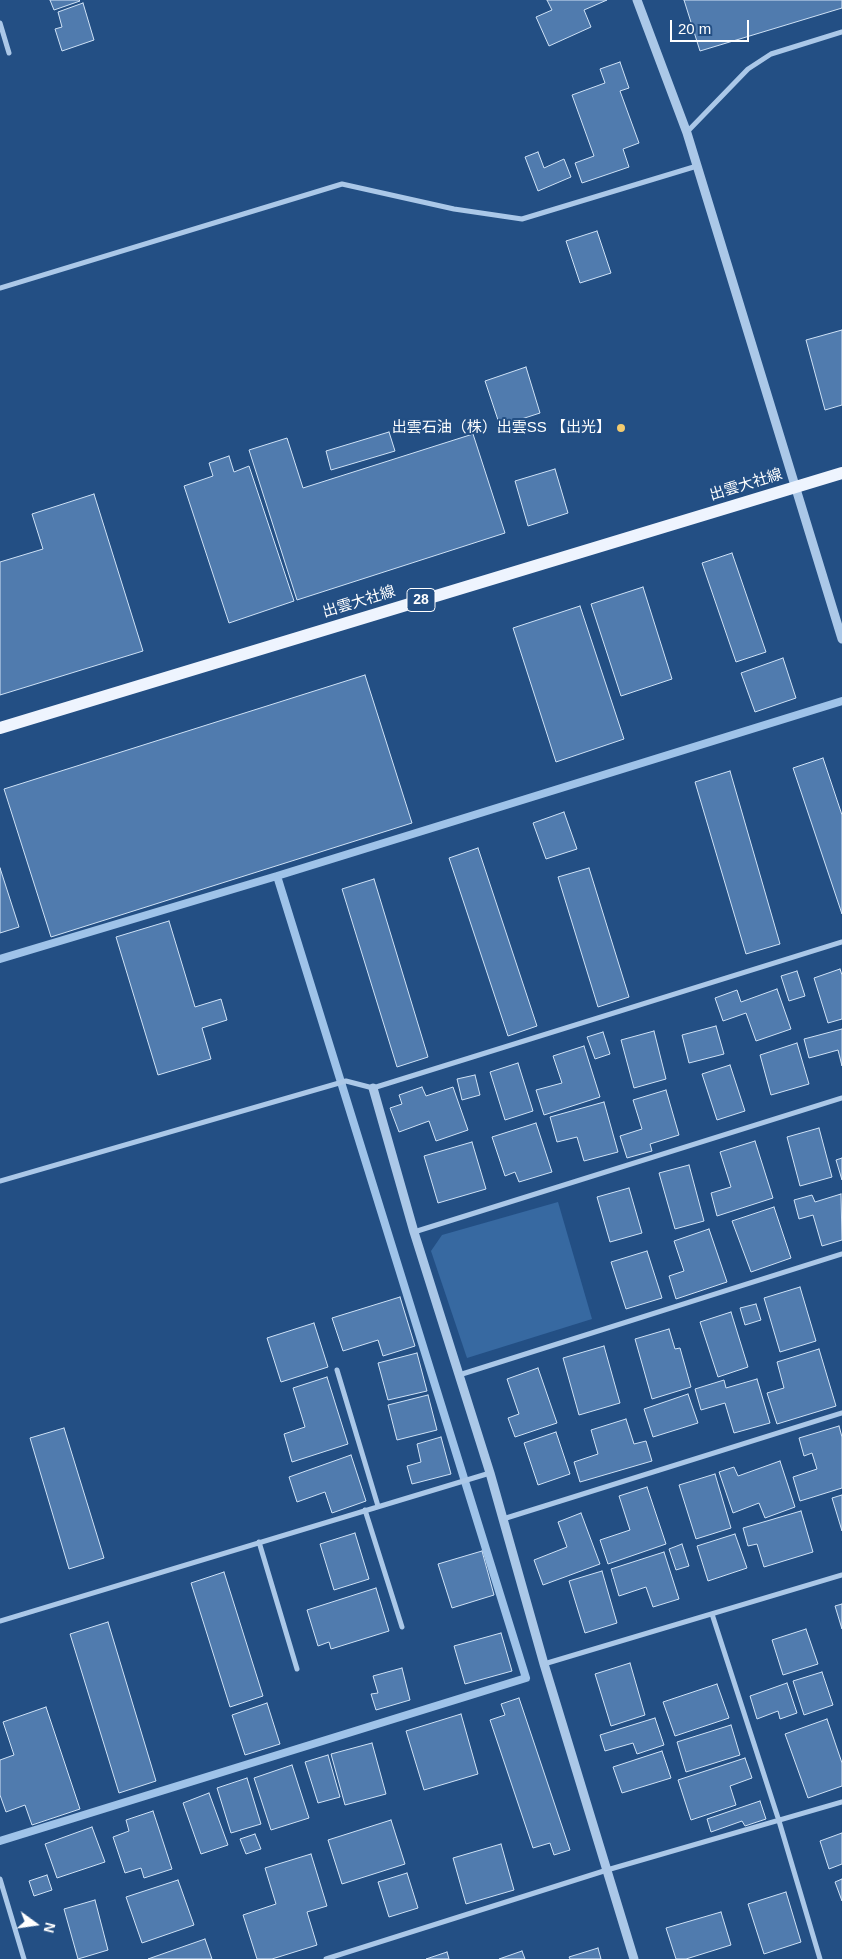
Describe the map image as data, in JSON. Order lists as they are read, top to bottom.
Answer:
{
  "streets": {
    "main road": ["出雲大社線", "28"]
  },
  "places": ["出雲石油（株）出雲SS 【出光】"],
  "scale_bar": "20 m",
  "north": "right"
}
